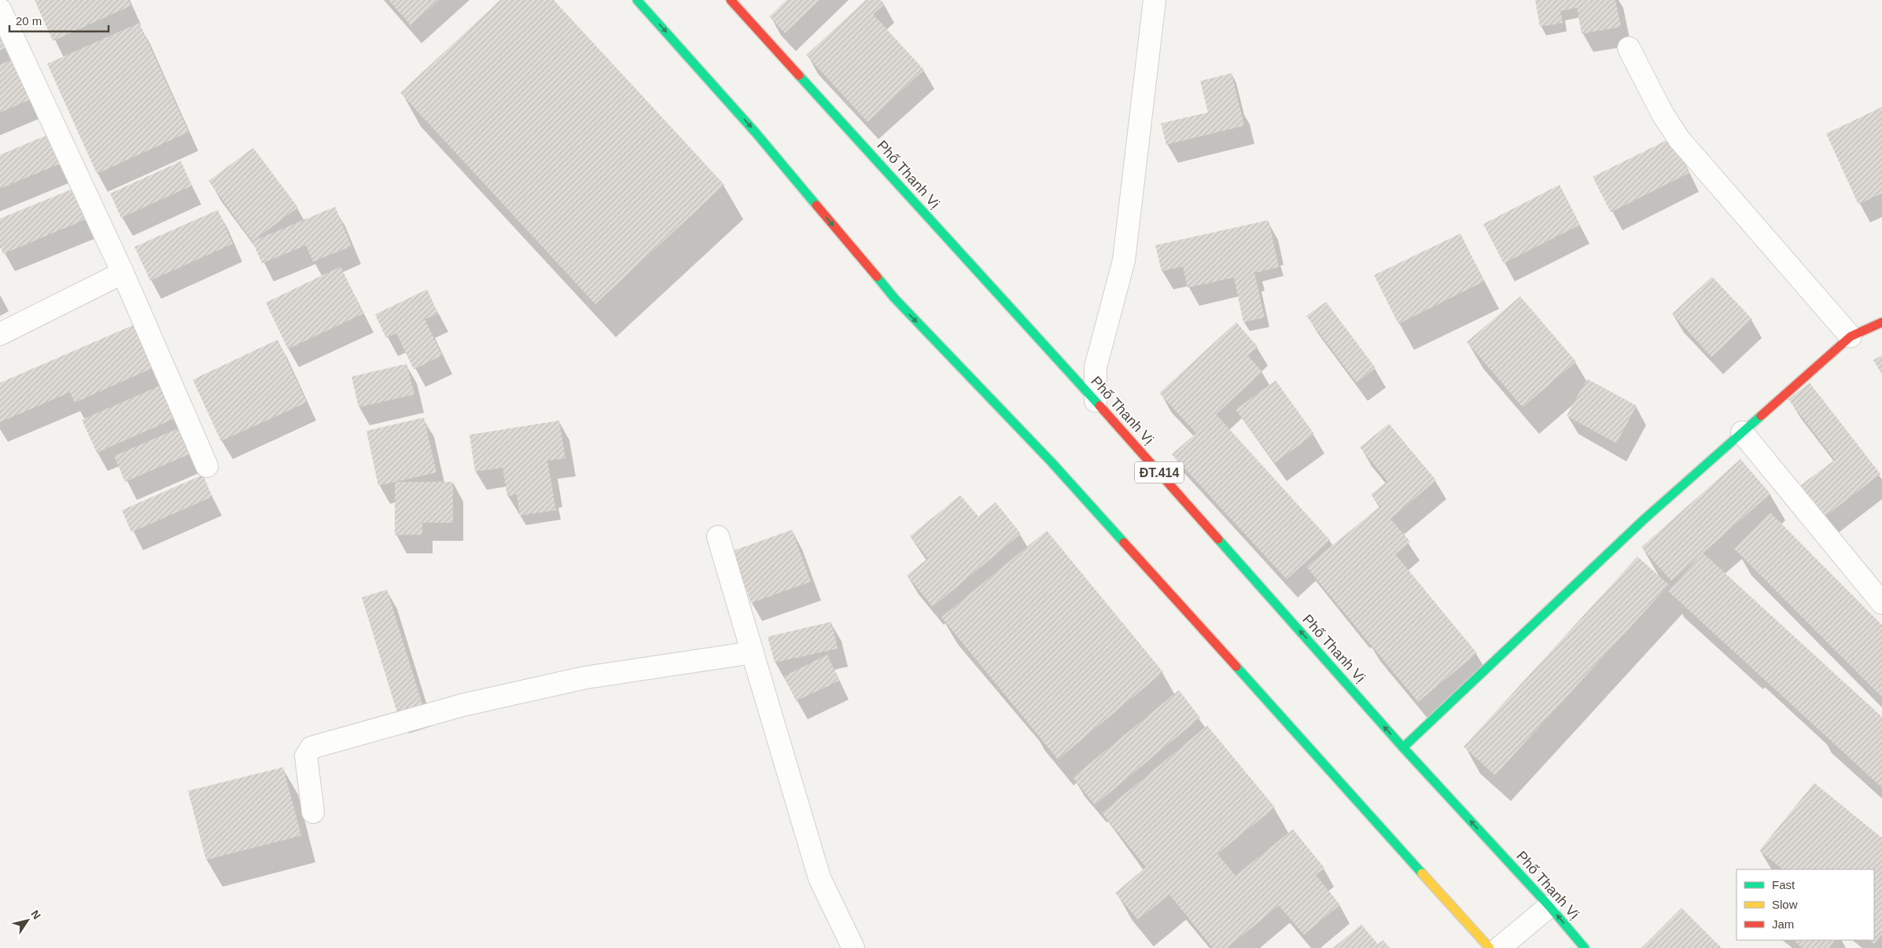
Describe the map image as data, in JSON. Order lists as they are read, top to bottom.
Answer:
{
  "streets": {
    "main road": ["Phố Thanh Vị", "ĐT.414"]
  },
  "legend": ["Fast", "Slow", "Jam"],
  "scale_bar": "20 m",
  "north": "top right"
}
